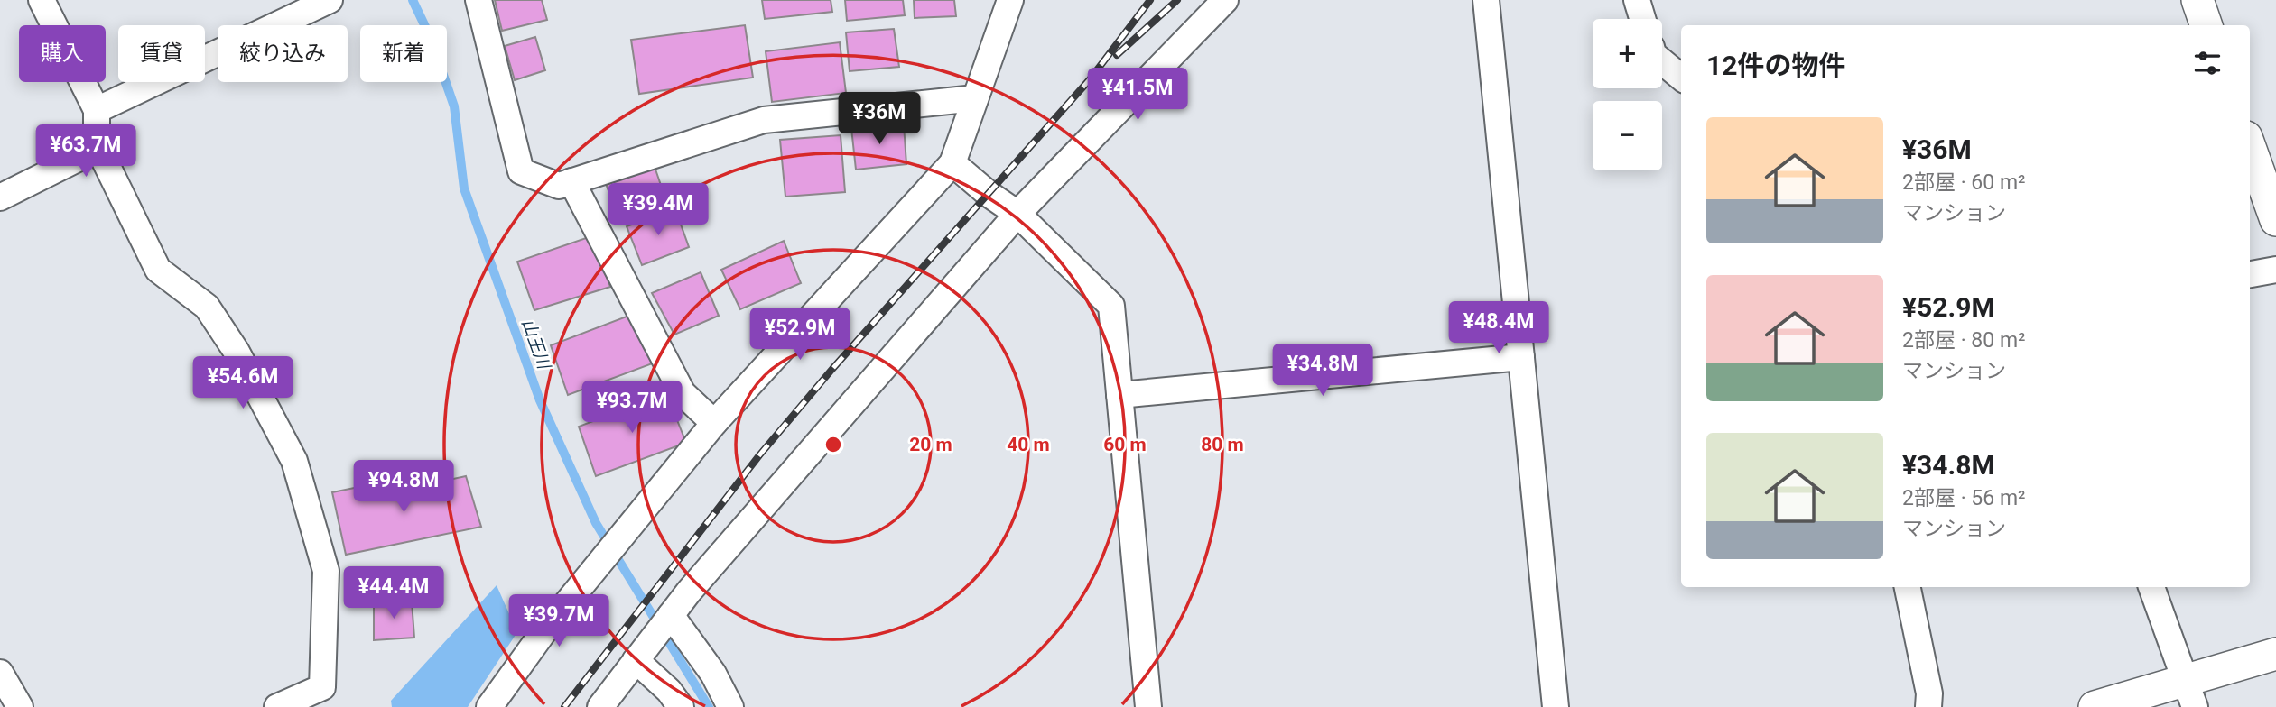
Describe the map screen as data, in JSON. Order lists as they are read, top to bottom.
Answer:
{
  "water": ["山王川"],
  "page": {
    "map_buttons": ["+", "−"],
    "chip": [
      "購入",
      "賃貸",
      "絞り込み",
      "新着"
    ],
    "heading": "12件の物件",
    "price": [
      "¥41.5M",
      "¥36M",
      "¥63.7M",
      "¥39.4M",
      "¥48.4M",
      "¥52.9M",
      "¥34.8M",
      "¥54.6M",
      "¥93.7M",
      "¥94.8M",
      "¥44.4M",
      "¥39.7M"
    ],
    "list": [
      {
        "name": "¥36M",
        "note": "2部屋 · 60 m² · マンション"
      },
      {
        "name": "¥52.9M",
        "note": "2部屋 · 80 m² · マンション"
      },
      {
        "name": "¥34.8M",
        "note": "2部屋 · 56 m² · マンション"
      }
    ]
  },
  "rings": [
    "20 m",
    "40 m",
    "60 m",
    "80 m"
  ]
}
